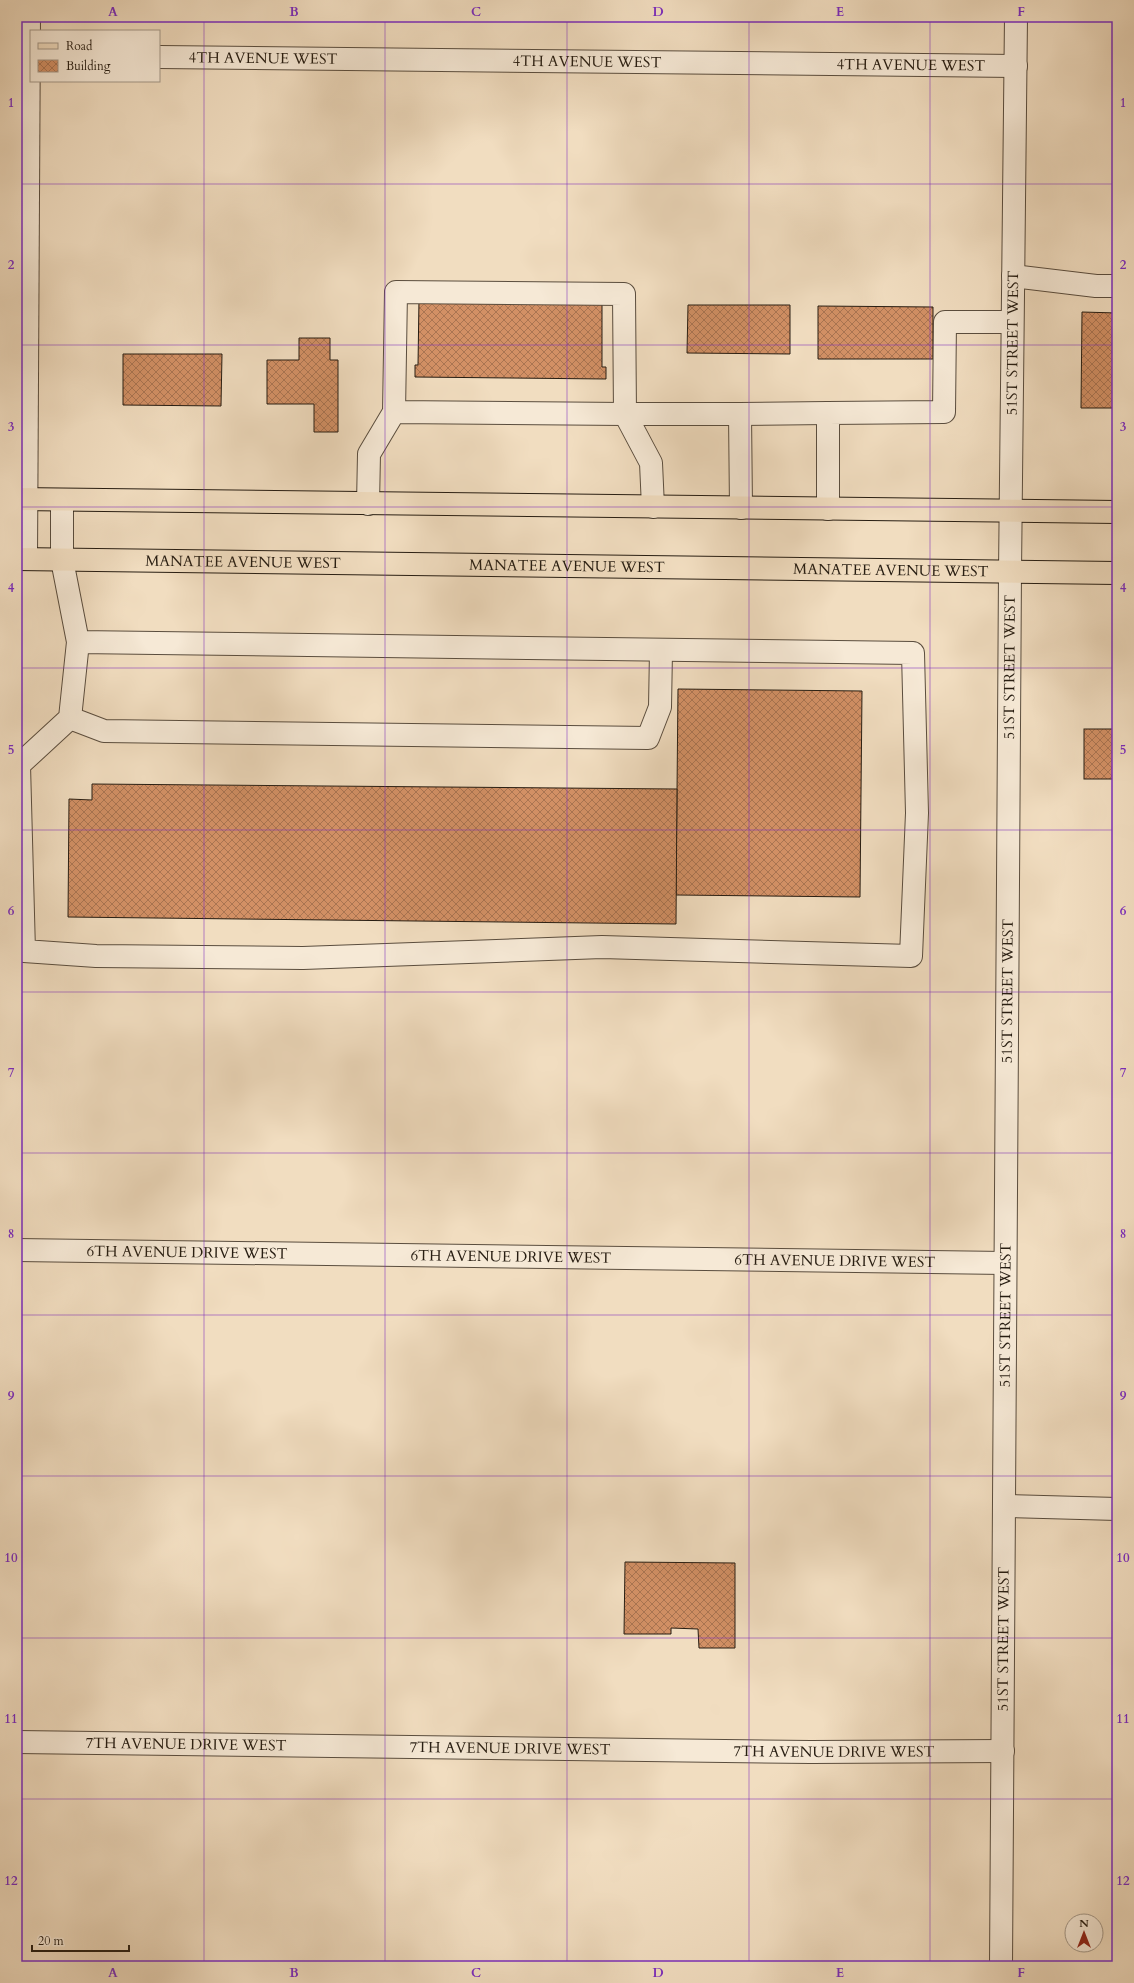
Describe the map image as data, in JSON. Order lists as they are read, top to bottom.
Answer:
{
  "streets": {
    "main road": ["MANATEE AVENUE WEST"],
    "street": [
      "4TH AVENUE WEST",
      "51ST STREET WEST",
      "6TH AVENUE DRIVE WEST",
      "7TH AVENUE DRIVE WEST"
    ]
  },
  "crossings": [
    ["4TH AVENUE WEST", "51ST STREET WEST"],
    ["51ST STREET WEST", "MANATEE AVENUE WEST"],
    ["51ST STREET WEST", "6TH AVENUE DRIVE WEST"],
    ["51ST STREET WEST", "7TH AVENUE DRIVE WEST"]
  ],
  "legend": ["Road", "Building"],
  "scale_bar": "20 m",
  "north": "top",
  "grid": {
    "columns": [
      "A",
      "B",
      "C",
      "D",
      "E",
      "F"
    ],
    "rows": [
      "1",
      "2",
      "3",
      "4",
      "5",
      "6",
      "7",
      "8",
      "9",
      "10",
      "11",
      "12"
    ]
  }
}
